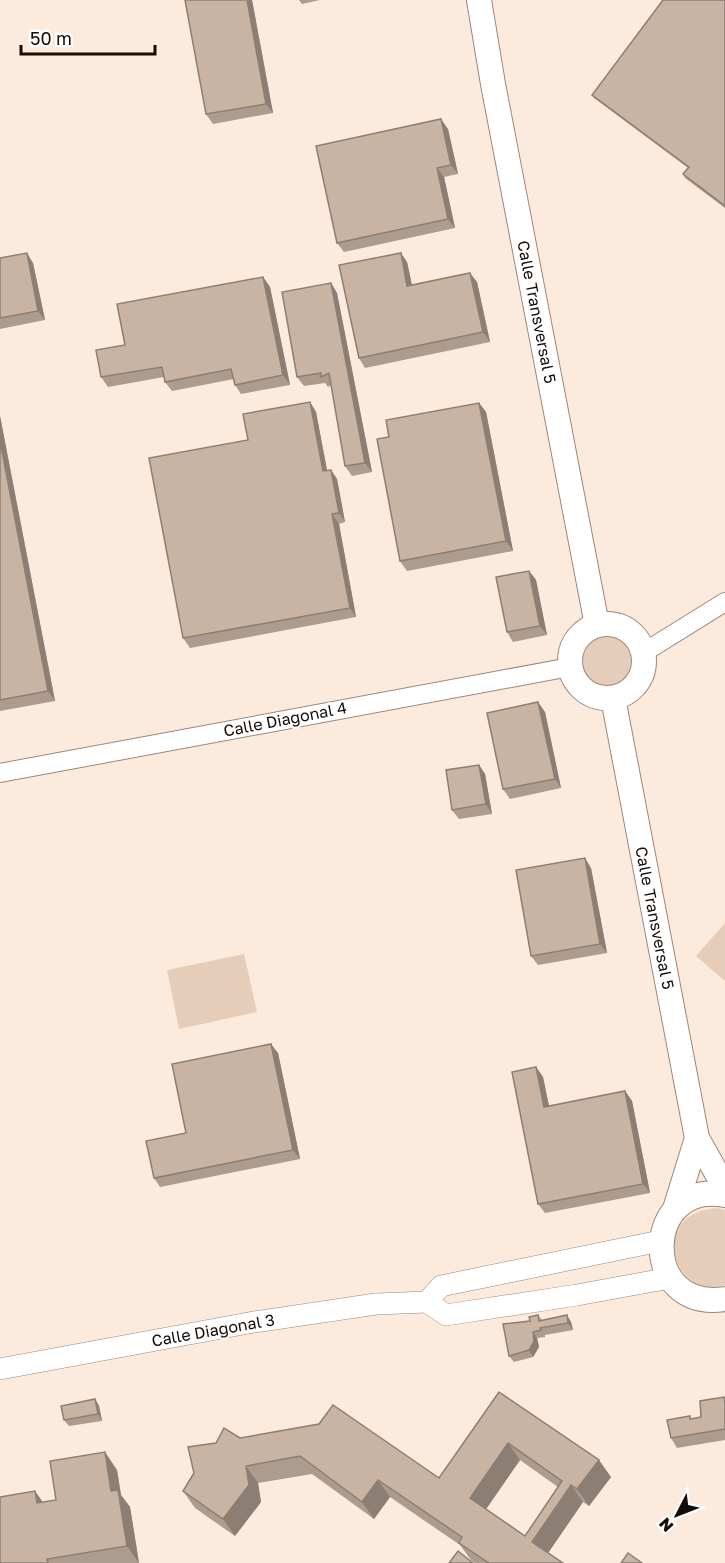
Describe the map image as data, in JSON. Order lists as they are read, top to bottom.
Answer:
{
  "streets": {
    "main road": ["Calle Transversal 5"],
    "street": ["Calle Diagonal 4", "Calle Diagonal 3"]
  },
  "crossings": [
    ["Calle Transversal 5", "Calle Diagonal 4"]
  ],
  "scale_bar": "50 m",
  "north": "bottom left"
}
